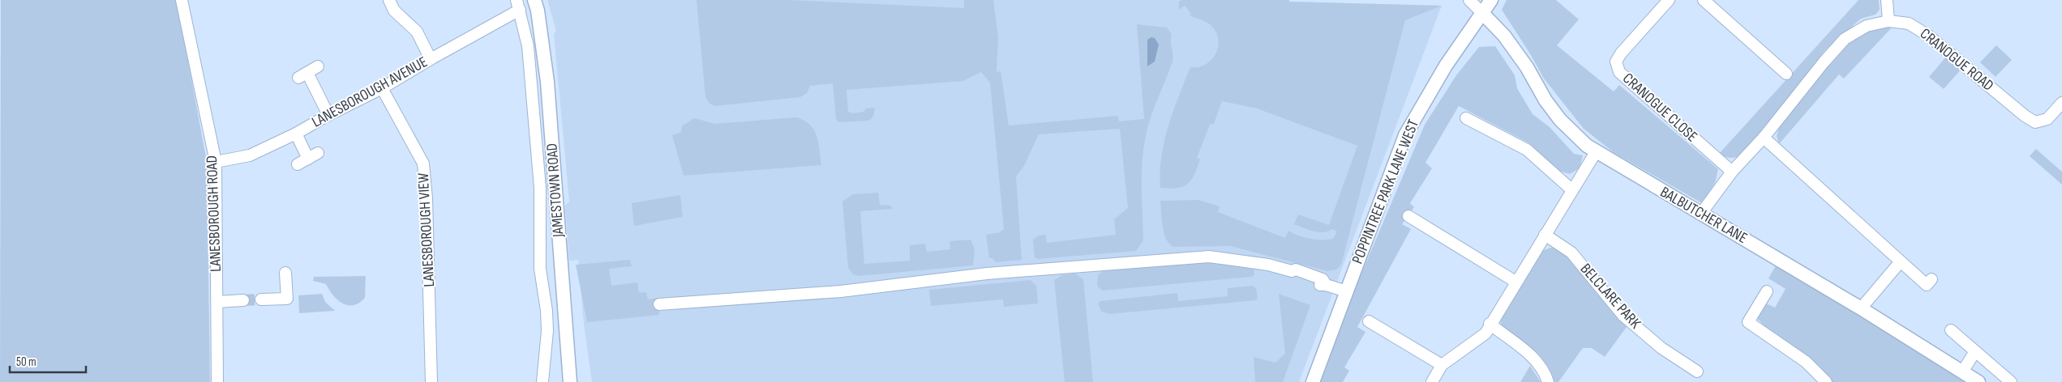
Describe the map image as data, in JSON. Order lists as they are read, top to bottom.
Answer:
{
  "streets": {
    "street": [
      "CRANOGUE ROAD",
      "LANESBOROUGH AVENUE",
      "CRANOGUE CLOSE",
      "JAMESTOWN ROAD",
      "POPPINTREE PARK LANE WEST",
      "LANESBOROUGH ROAD",
      "BALBUTCHER LANE",
      "LANESBOROUGH VIEW",
      "BELCLARE PARK"
    ]
  },
  "crossings": [
    ["CRANOGUE ROAD", "CRANOGUE CLOSE"],
    ["CRANOGUE ROAD", "BALBUTCHER LANE"],
    ["LANESBOROUGH AVENUE", "LANESBOROUGH ROAD"],
    ["LANESBOROUGH AVENUE", "LANESBOROUGH VIEW"],
    ["POPPINTREE PARK LANE WEST", "BALBUTCHER LANE"]
  ],
  "scale_bar": "50 m"
}
